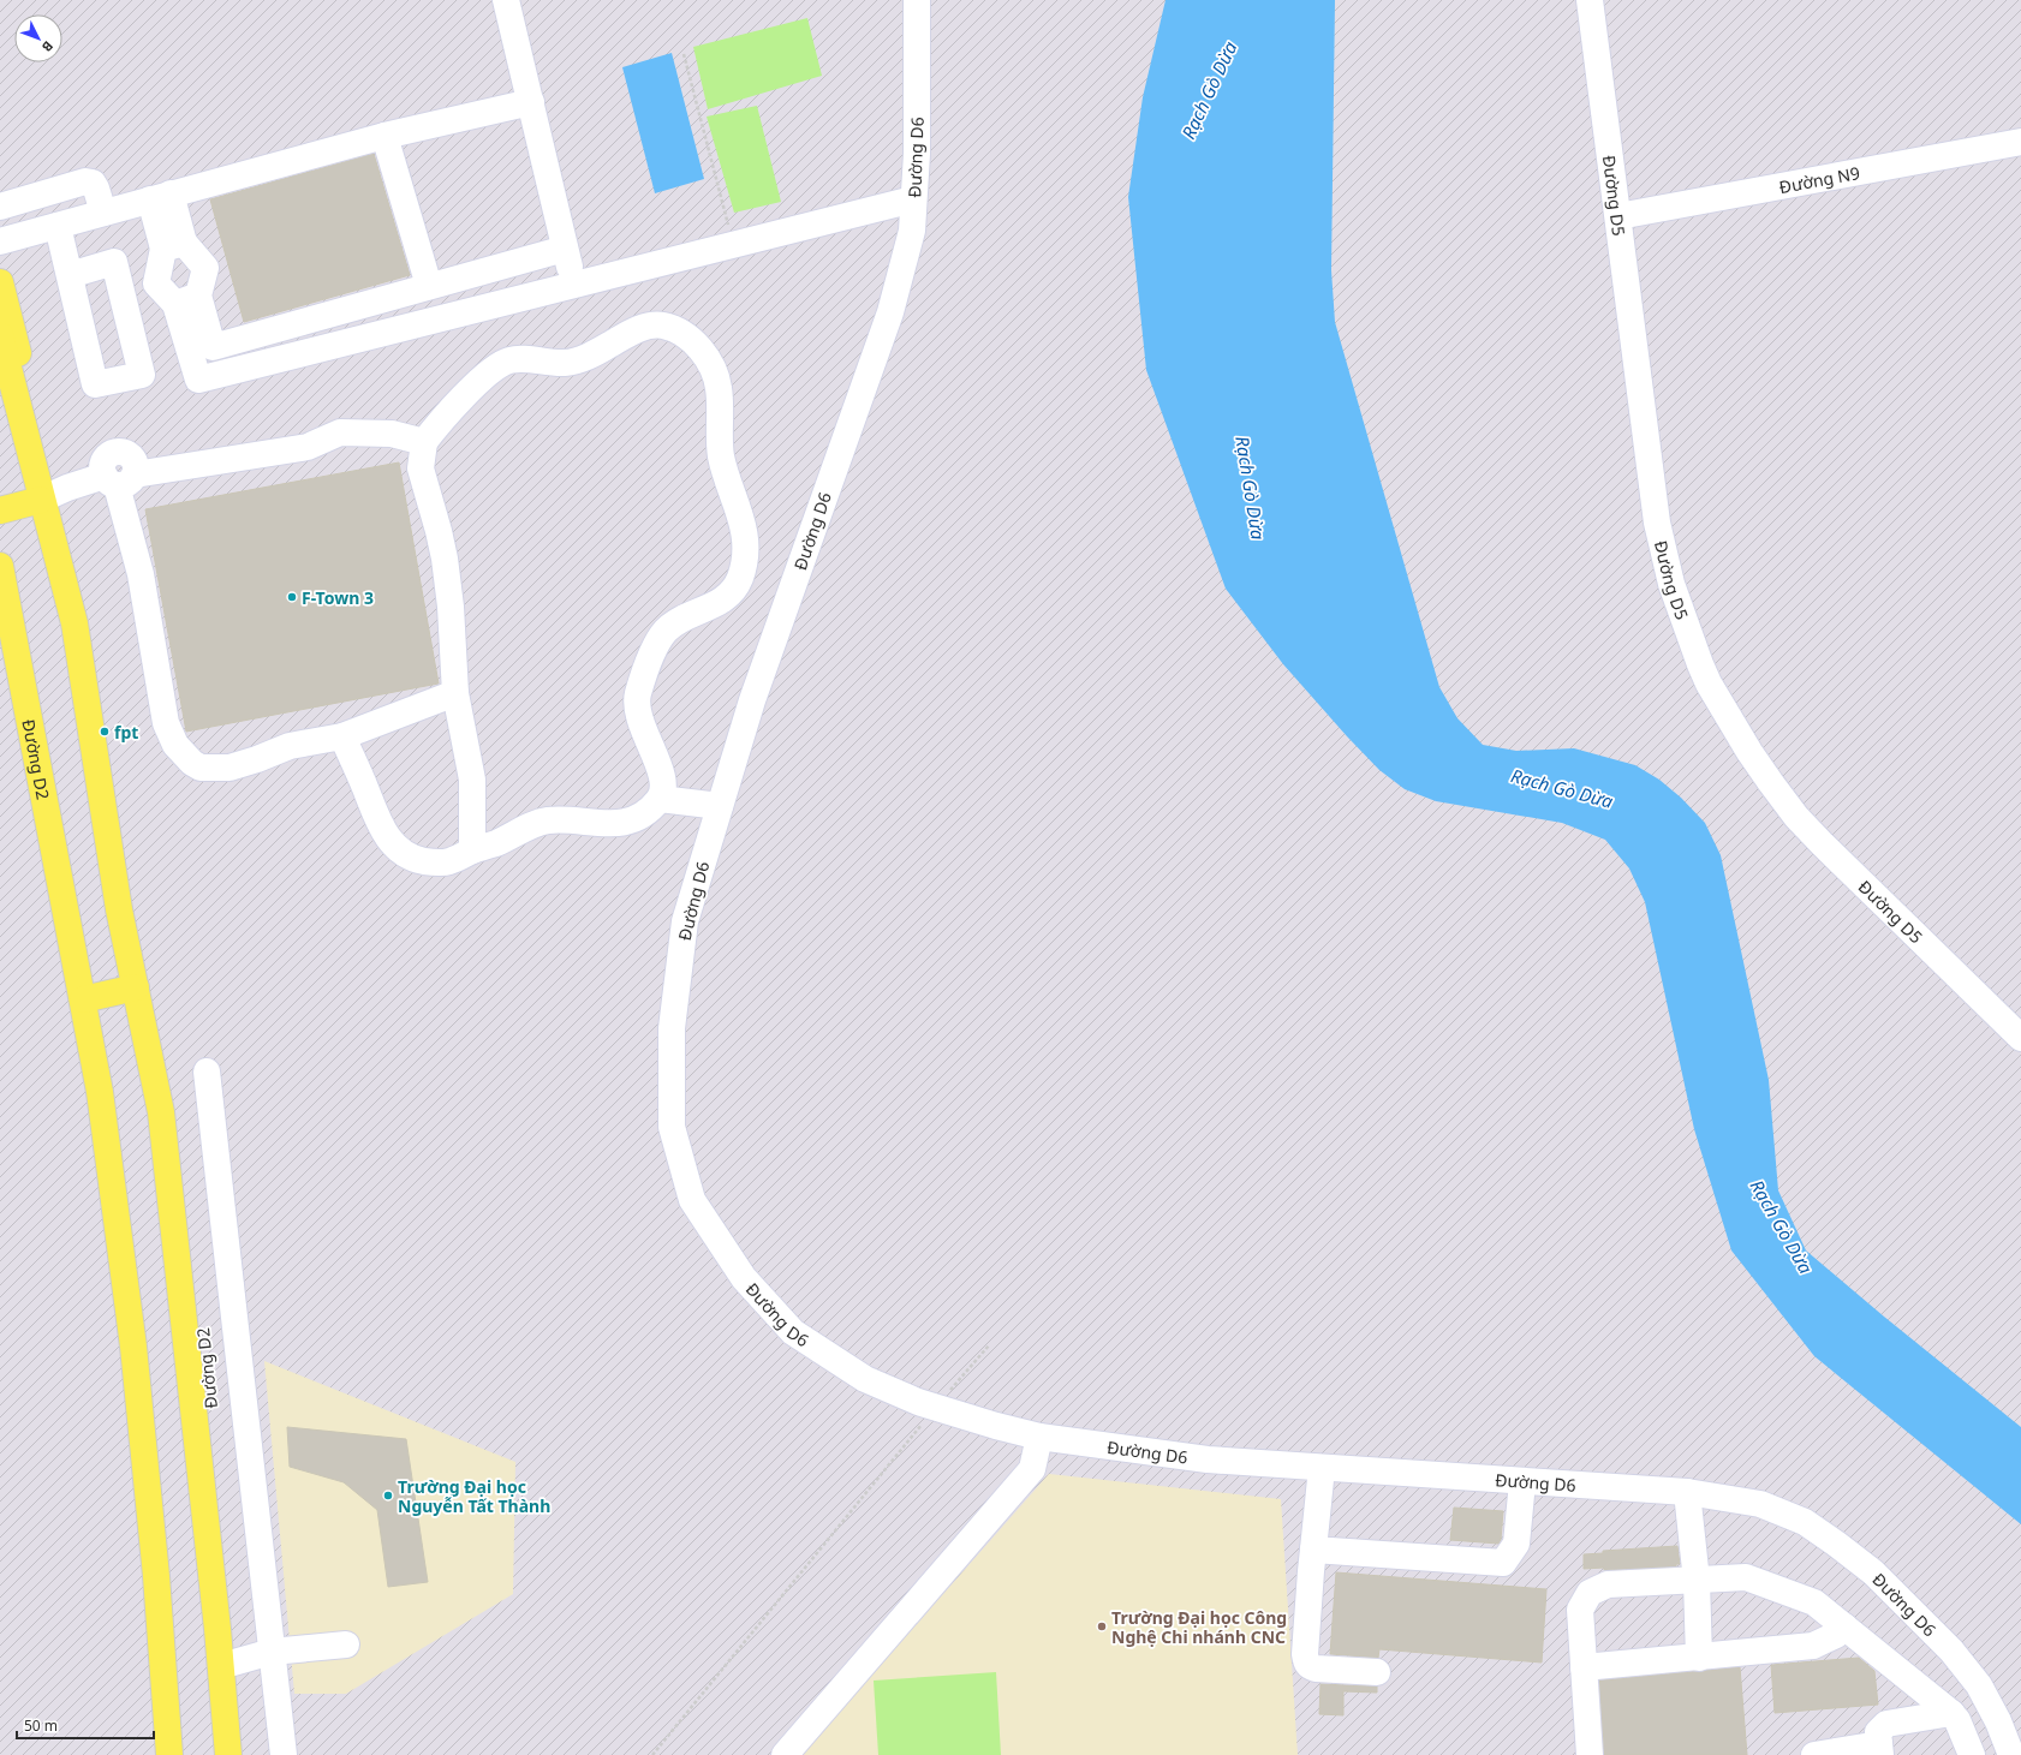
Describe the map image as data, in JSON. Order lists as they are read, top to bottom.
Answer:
{
  "streets": {
    "main road": ["Đường D2"],
    "street": ["Đường D6", "Đường N9", "Đường D5"]
  },
  "crossings": [
    ["Đường N9", "Đường D5"]
  ],
  "water": ["Rạch Gò Dừa"],
  "places": [
    "F-Town 3",
    "fpt",
    "Trường Đại học Nguyễn Tất Thành",
    "Trường Đại học Công Nghệ Chi nhánh CNC"
  ],
  "scale_bar": "50 m",
  "north": "bottom right"
}
